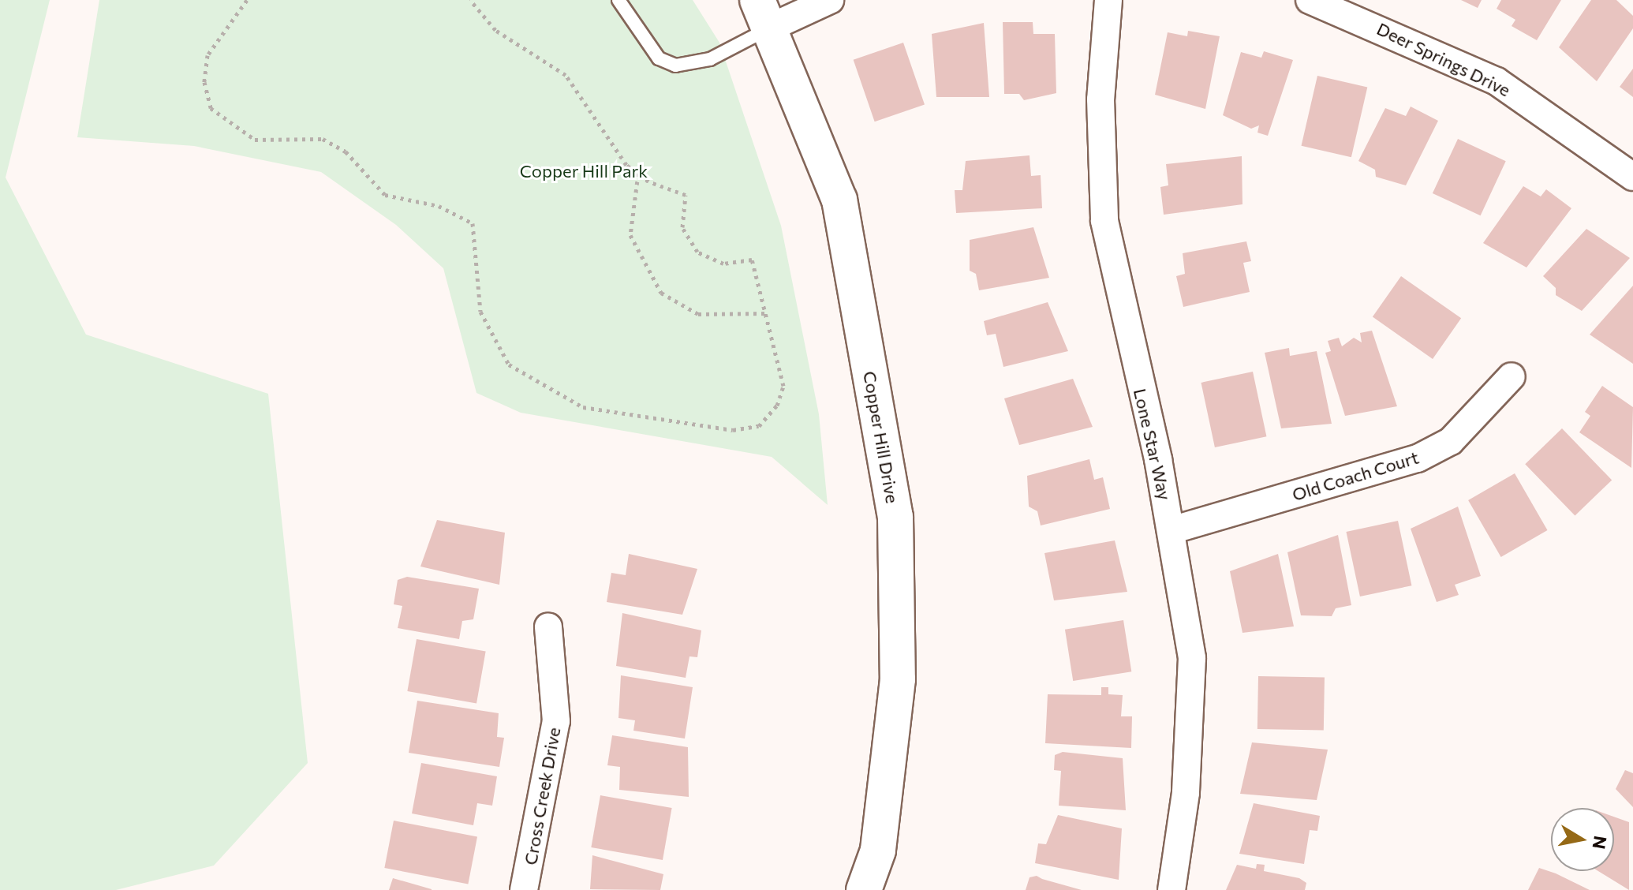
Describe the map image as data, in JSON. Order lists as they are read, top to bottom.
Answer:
{
  "streets": {
    "main road": ["Copper Hill Drive"],
    "street": [
      "Deer Springs Drive",
      "Lone Star Way",
      "Old Coach Court",
      "Cross Creek Drive"
    ]
  },
  "crossings": [
    ["Lone Star Way", "Old Coach Court"]
  ],
  "parks": ["Copper Hill Park"],
  "north": "right"
}
